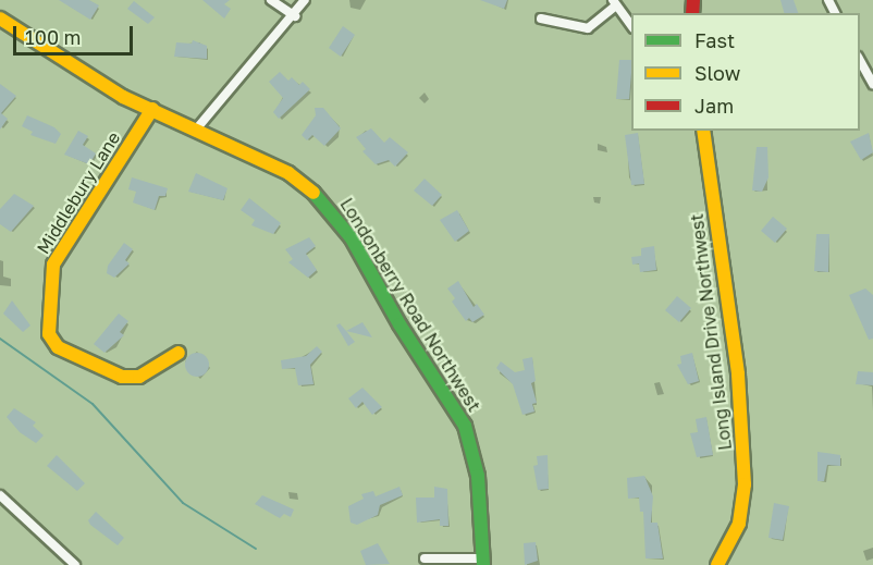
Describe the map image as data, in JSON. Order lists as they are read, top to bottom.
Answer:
{
  "streets": {
    "street": ["Middlebury Lane", "Londonberry Road Northwest", "Long Island Drive Northwest"]
  },
  "crossings": [
    ["Middlebury Lane", "Londonberry Road Northwest"]
  ],
  "legend": ["Fast", "Slow", "Jam"],
  "scale_bar": "100 m"
}
